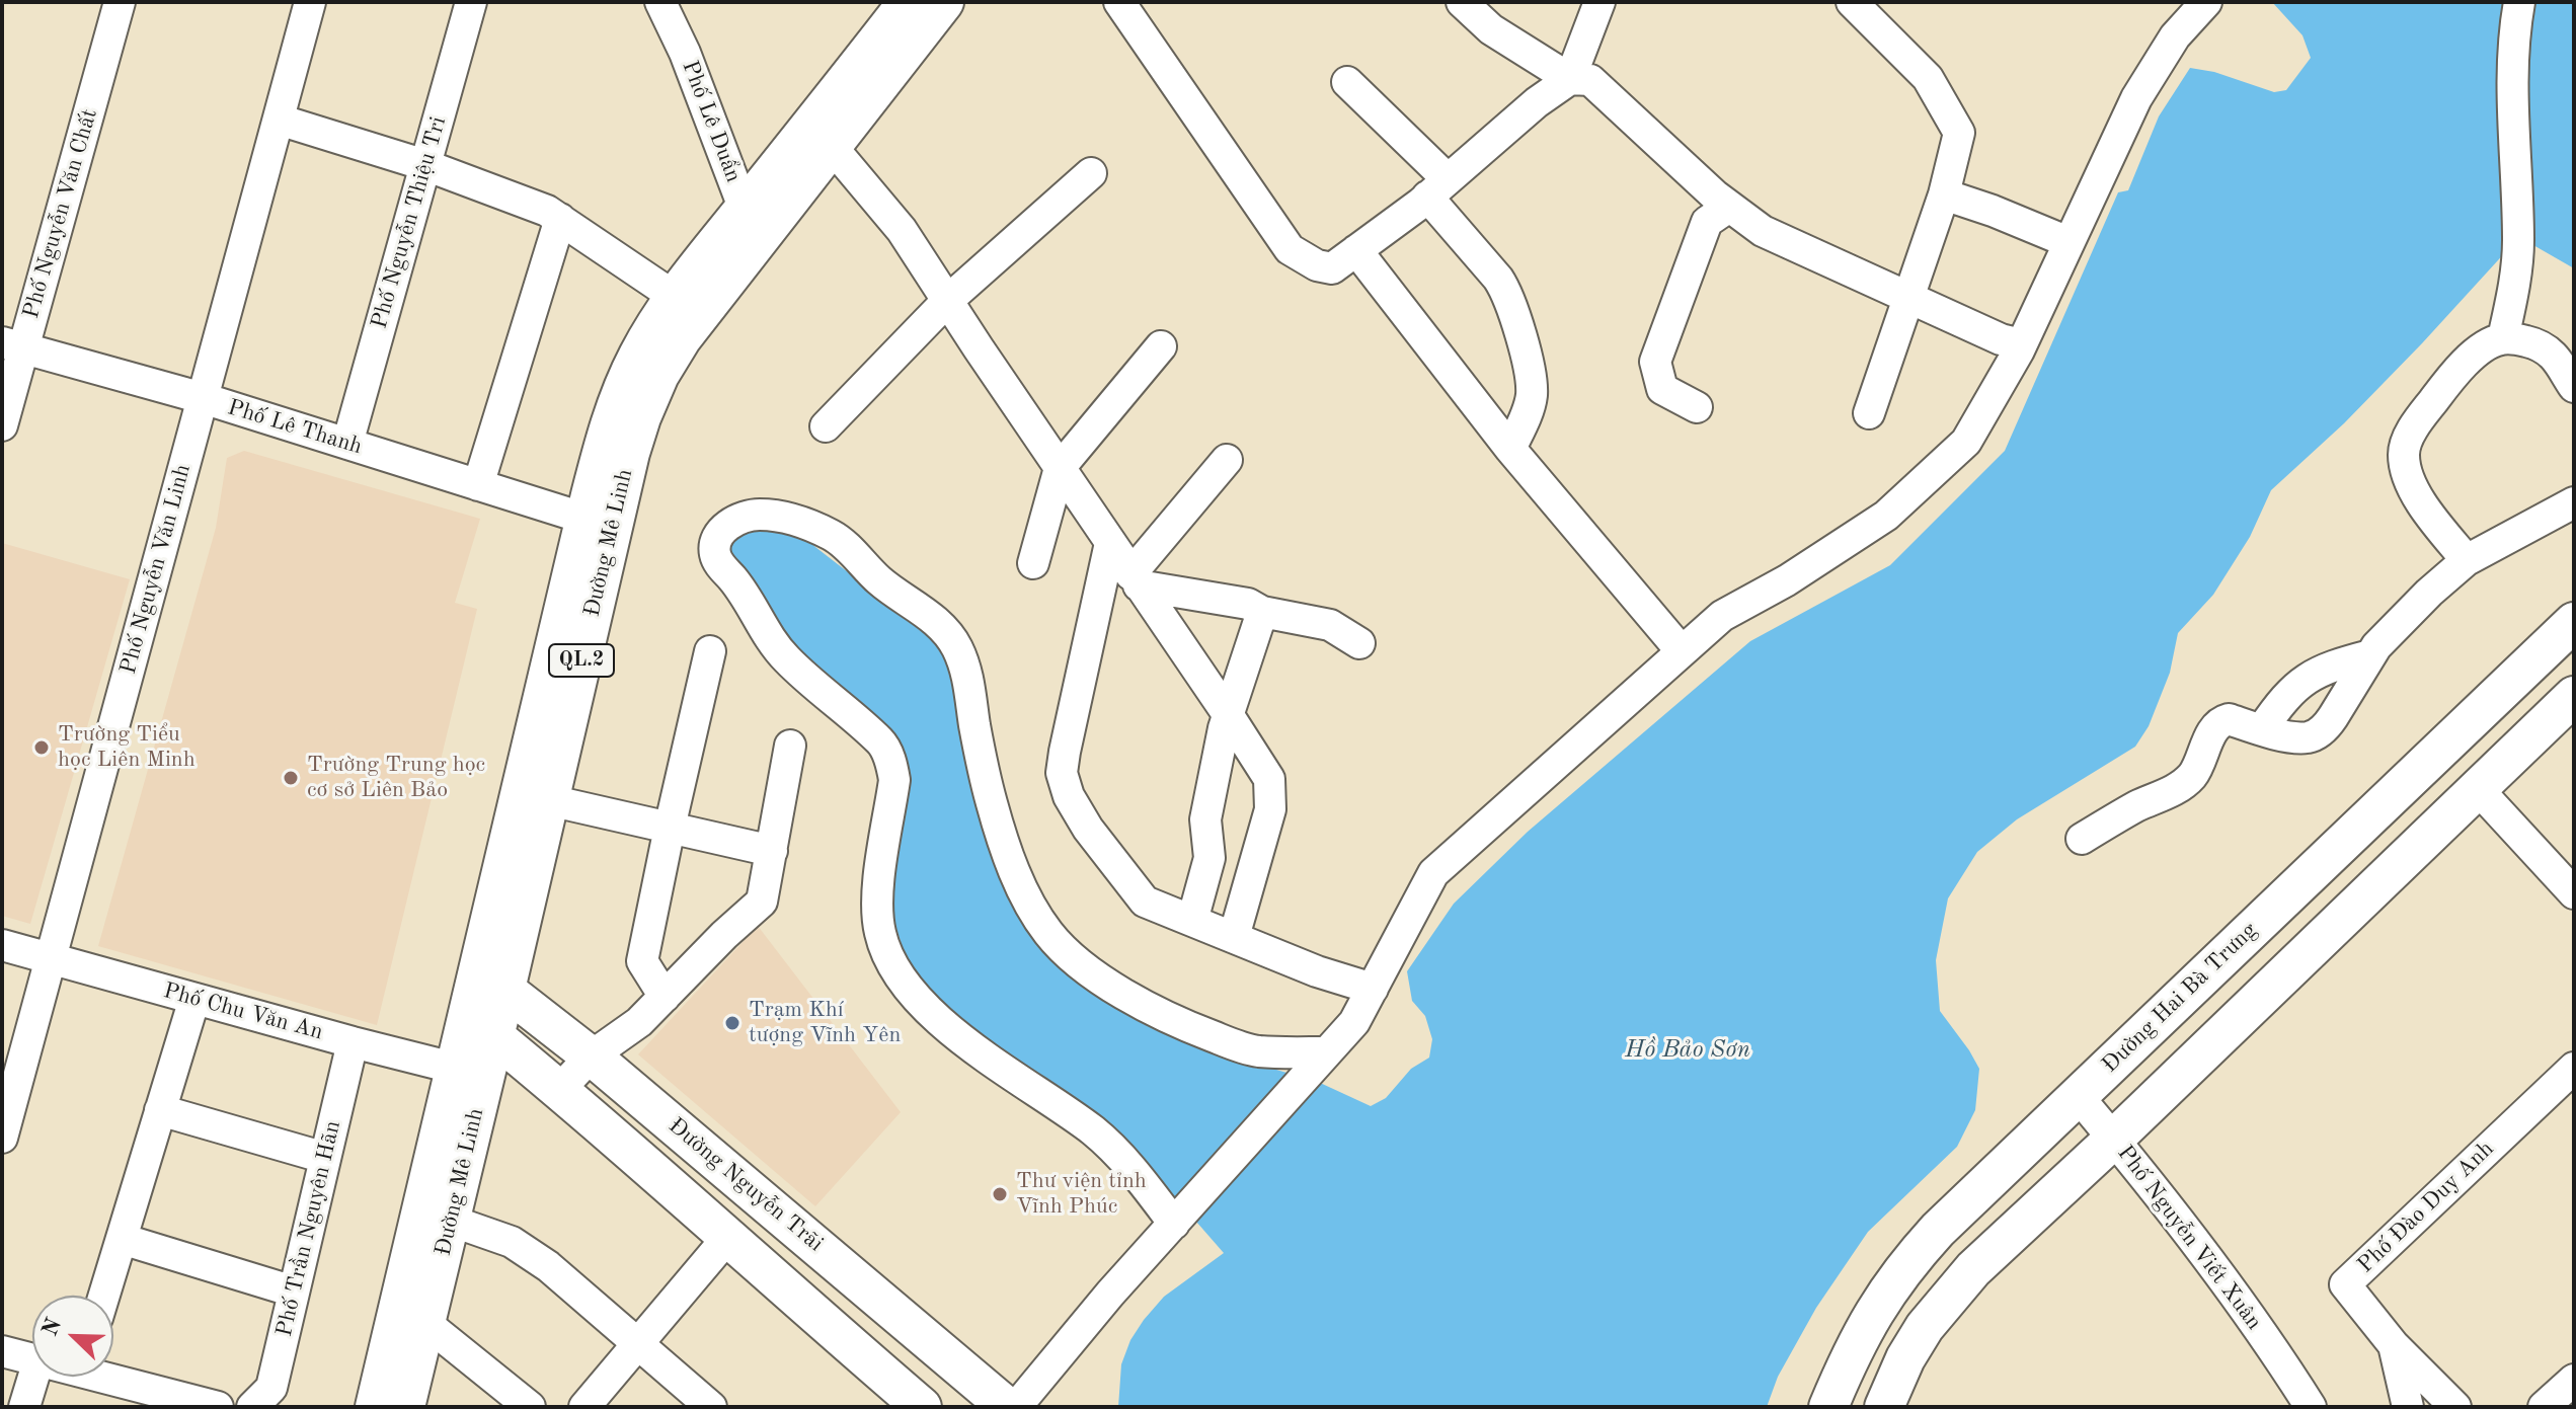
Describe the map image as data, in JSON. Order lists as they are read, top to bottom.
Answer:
{
  "streets": {
    "main road": [
      "Đường Mê Linh",
      "QL.2",
      "Đường Hai Bà Trưng",
      "Đường Nguyễn Trãi"
    ],
    "street": [
      "Phố Lê Duẩn",
      "Phố Nguyễn Văn Chất",
      "Phố Nguyễn Thiệu Tri",
      "Phố Lê Thanh",
      "Phố Nguyễn Văn Linh",
      "Phố Chu Văn An",
      "Phố Đào Duy Anh",
      "Phố Trần Nguyên Hãn",
      "Phố Nguyễn Viết Xuân"
    ]
  },
  "crossings": [
    ["Phố Lê Duẩn", "Đường Mê Linh"],
    ["Phố Nguyễn Văn Chất", "Phố Lê Thanh"],
    ["Phố Nguyễn Thiệu Tri", "Phố Lê Thanh"],
    ["Phố Lê Thanh", "Đường Mê Linh"],
    ["Phố Lê Thanh", "Phố Nguyễn Văn Linh"],
    ["Đường Mê Linh", "Phố Chu Văn An"],
    ["Đường Mê Linh", "Đường Nguyễn Trãi"],
    ["Phố Nguyễn Văn Linh", "Phố Chu Văn An"],
    ["Đường Hai Bà Trưng", "Phố Nguyễn Viết Xuân"],
    ["Phố Chu Văn An", "Phố Trần Nguyên Hãn"]
  ],
  "water": ["Hồ Bảo Sơn"],
  "places": [
    "Trường Tiểu học Liên Minh",
    "Trường Trung học cơ sở Liên Bảo",
    "Trạm Khí tượng Vĩnh Yên",
    "Thư viện tỉnh Vĩnh Phúc"
  ],
  "north": "top left"
}
